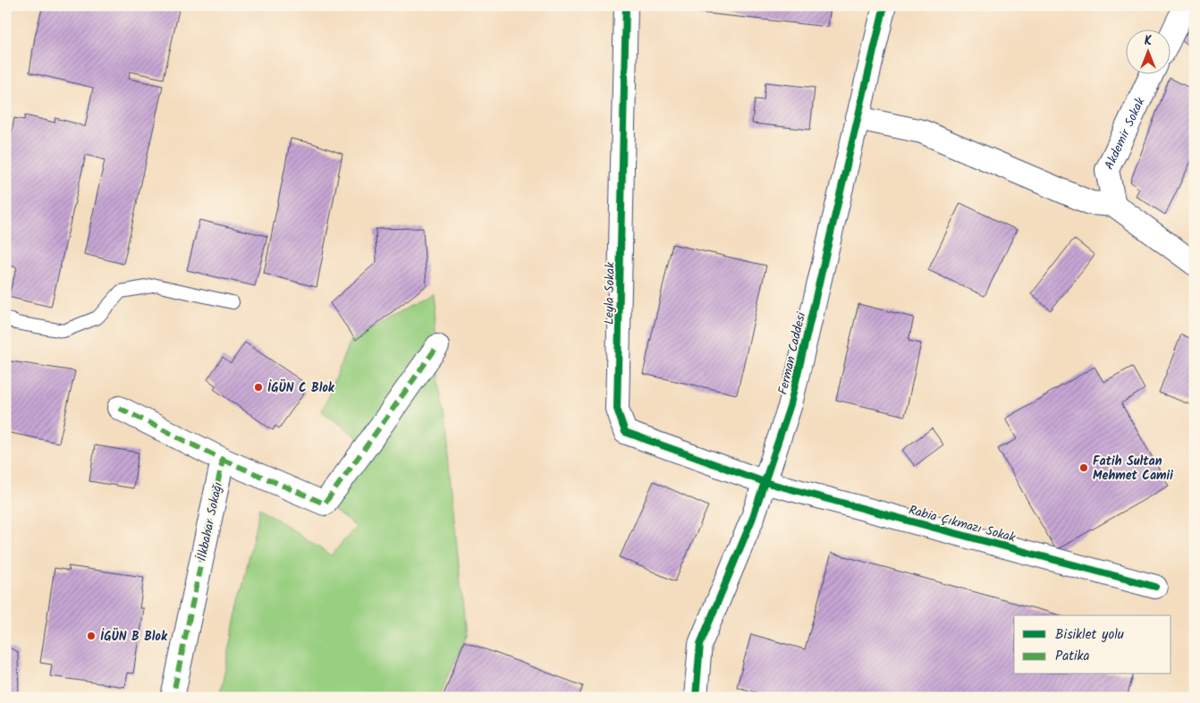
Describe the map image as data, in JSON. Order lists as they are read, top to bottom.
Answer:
{
  "streets": {
    "street": [
      "Akdemir Sokak",
      "Leyla Sokak",
      "Ferman Caddesi",
      "İlkbahar Sokağı",
      "Rabia Çıkmazı Sokak"
    ]
  },
  "crossings": [
    ["Leyla Sokak", "Ferman Caddesi"],
    ["Leyla Sokak", "Rabia Çıkmazı Sokak"],
    ["Ferman Caddesi", "Rabia Çıkmazı Sokak"]
  ],
  "places": ["İGÜN C Blok", "Fatih Sultan Mehmet Camii", "İGÜN B Blok"],
  "legend": ["Bisiklet yolu", "Patika"],
  "north": "top"
}
